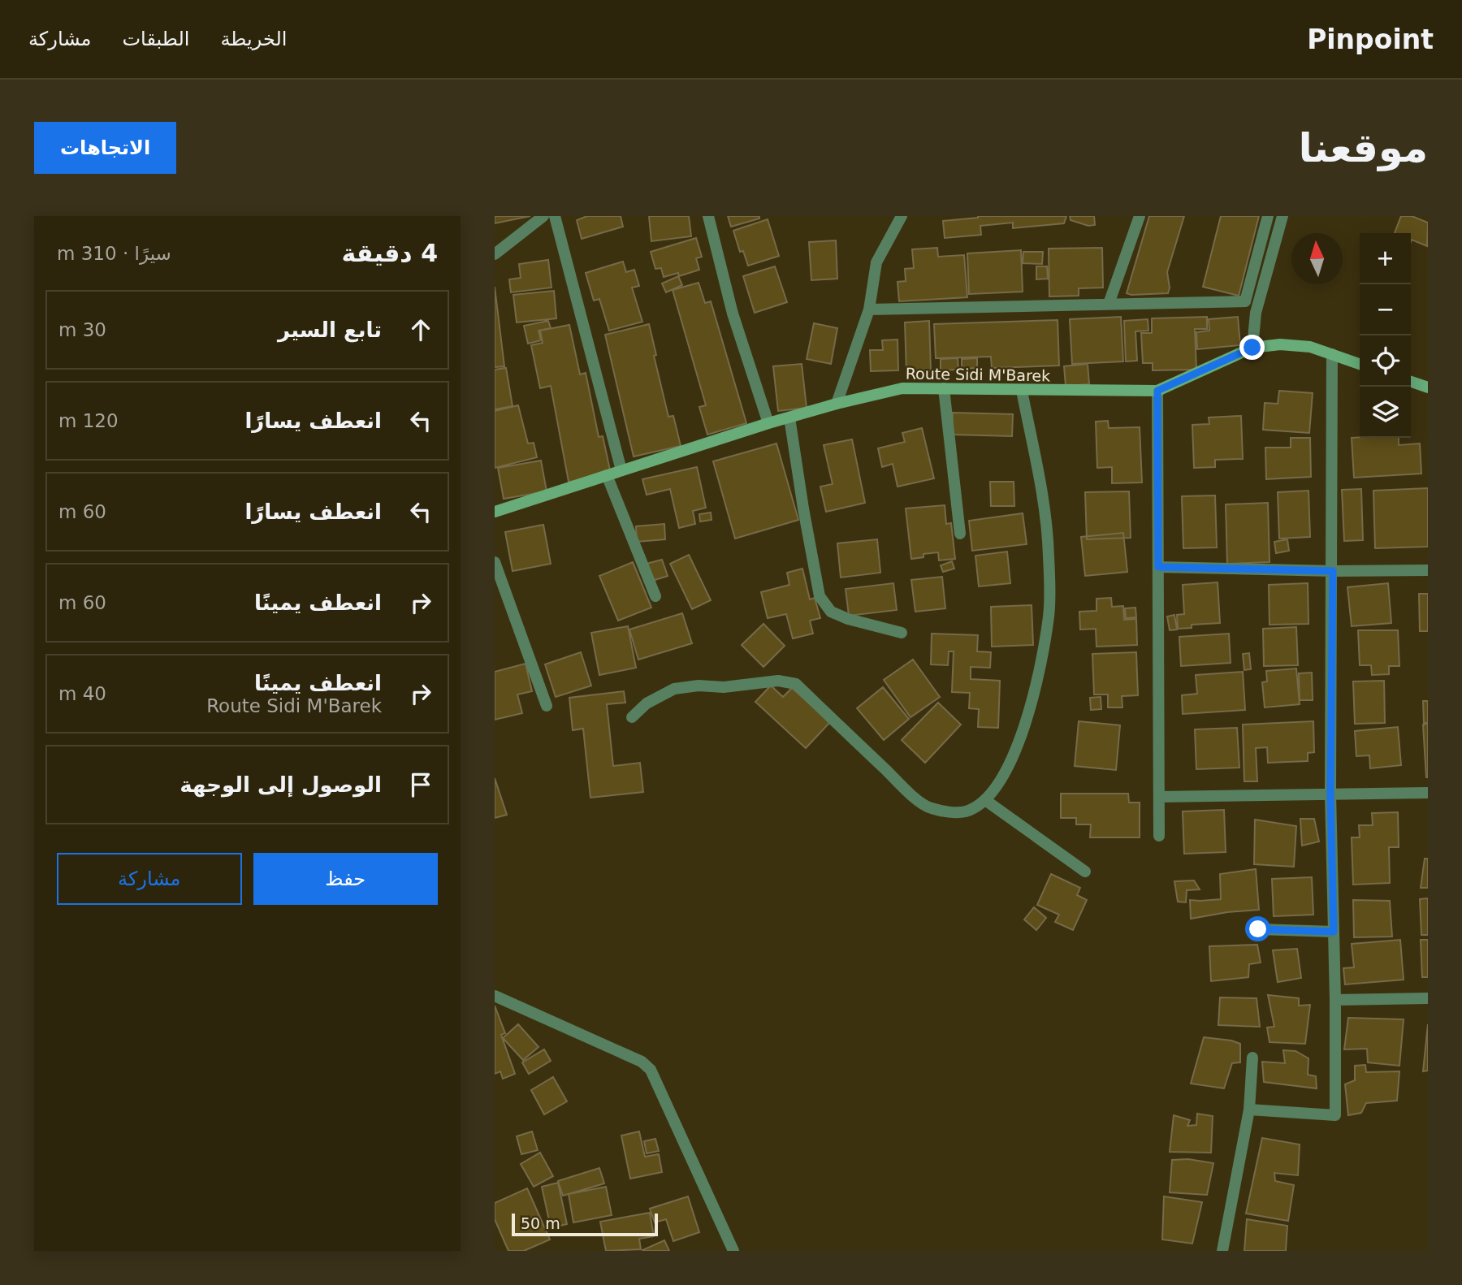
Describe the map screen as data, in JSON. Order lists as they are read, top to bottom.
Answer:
{
  "streets": {
    "street": ["Route Sidi M'Barek"]
  },
  "scale_bar": "50 m",
  "north": "top",
  "page": {
    "header": "Pinpoint",
    "nav": ["الخريطة", "الطبقات", "مشاركة"],
    "buttons": [
      "الاتجاهات",
      ["حفظ", "مشاركة"]
    ],
    "title": "موقعنا",
    "heading": ["4 دقيقة", "سيرًا · 310 m"],
    "map_buttons": ["+", "−"],
    "list": [
      ["تابع السير", "30 m"],
      ["انعطف يسارًا", "120 m"],
      ["انعطف يسارًا", "60 m"],
      ["انعطف يمينًا", "60 m"],
      ["انعطف يمينًا", "Route Sidi M'Barek", "40 m"],
      "الوصول إلى الوجهة"
    ],
    "scale": "50 m"
  }
}
